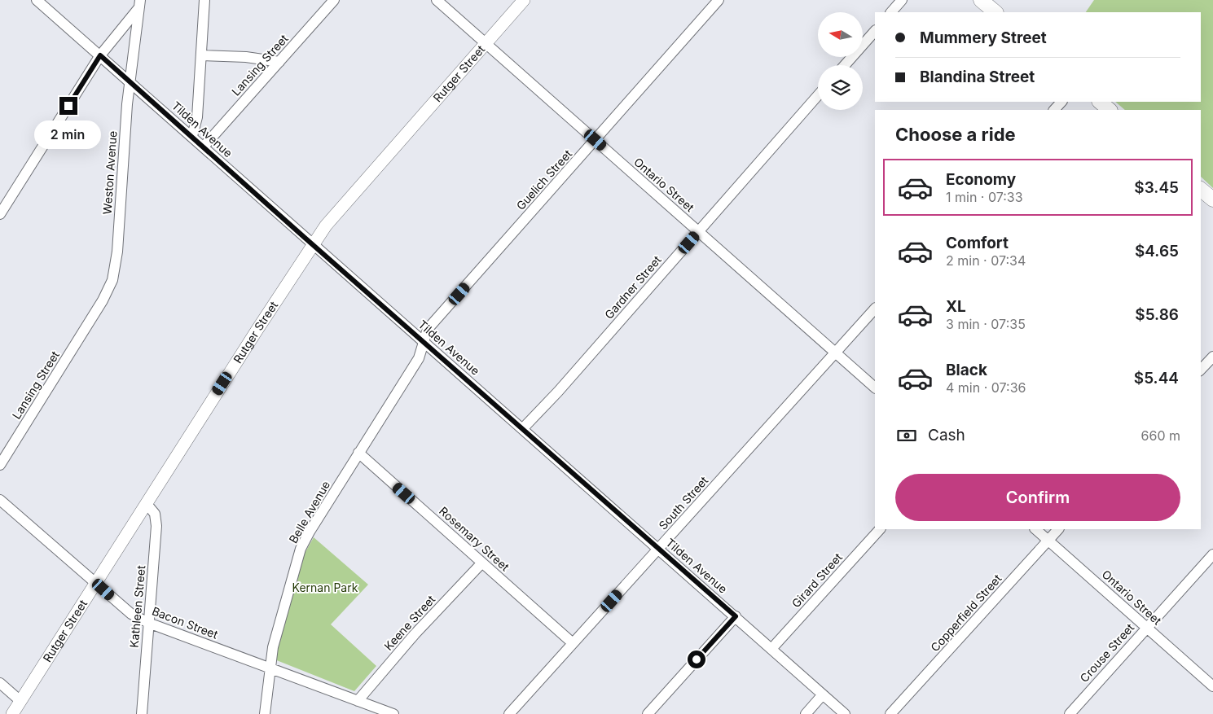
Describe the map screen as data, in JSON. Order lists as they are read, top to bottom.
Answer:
{
  "streets": {
    "street": [
      "Lansing Street",
      "Rutger Street",
      "Tilden Avenue",
      "Weston Avenue",
      "Guelich Street",
      "Ontario Street",
      "Gardner Street",
      "South Street",
      "Belle Avenue",
      "Rosemary Street",
      "Girard Street",
      "Kathleen Street",
      "Copperfield Street",
      "Bacon Street",
      "Keene Street",
      "Crouse Street"
    ]
  },
  "crossings": [
    ["Lansing Street", "Tilden Avenue"],
    ["Lansing Street", "Weston Avenue"],
    ["Rutger Street", "Tilden Avenue"],
    ["Rutger Street", "Ontario Street"],
    ["Rutger Street", "Kathleen Street"],
    ["Rutger Street", "Bacon Street"],
    ["Tilden Avenue", "Weston Avenue"],
    ["Tilden Avenue", "Guelich Street"],
    ["Tilden Avenue", "Gardner Street"],
    ["Tilden Avenue", "South Street"],
    ["Tilden Avenue", "Belle Avenue"],
    ["Tilden Avenue", "Girard Street"],
    ["Guelich Street", "Ontario Street"],
    ["Guelich Street", "Belle Avenue"],
    ["Ontario Street", "Gardner Street"],
    ["Ontario Street", "South Street"],
    ["Ontario Street", "Copperfield Street"],
    ["Ontario Street", "Crouse Street"],
    ["South Street", "Rosemary Street"],
    ["Belle Avenue", "Rosemary Street"],
    ["Belle Avenue", "Bacon Street"],
    ["Rosemary Street", "Keene Street"],
    ["Kathleen Street", "Bacon Street"],
    ["Bacon Street", "Keene Street"]
  ],
  "parks": ["Kernan Park"],
  "north": "left",
  "page": {
    "banner": ["Mummery Street", "Blandina Street"],
    "heading": "Choose a ride",
    "bubble": "2 min",
    "list": [
      {
        "name": "Economy",
        "note": "1 min · 07:33",
        "value": "$3.45"
      },
      {
        "name": "Comfort",
        "note": "2 min · 07:34",
        "value": "$4.65"
      },
      {
        "name": "XL",
        "note": "3 min · 07:35",
        "value": "$5.86"
      },
      {
        "name": "Black",
        "note": "4 min · 07:36",
        "value": "$5.44"
      }
    ],
    "pay": ["Cash", "660 m"],
    "buttons": "Confirm"
  }
}
